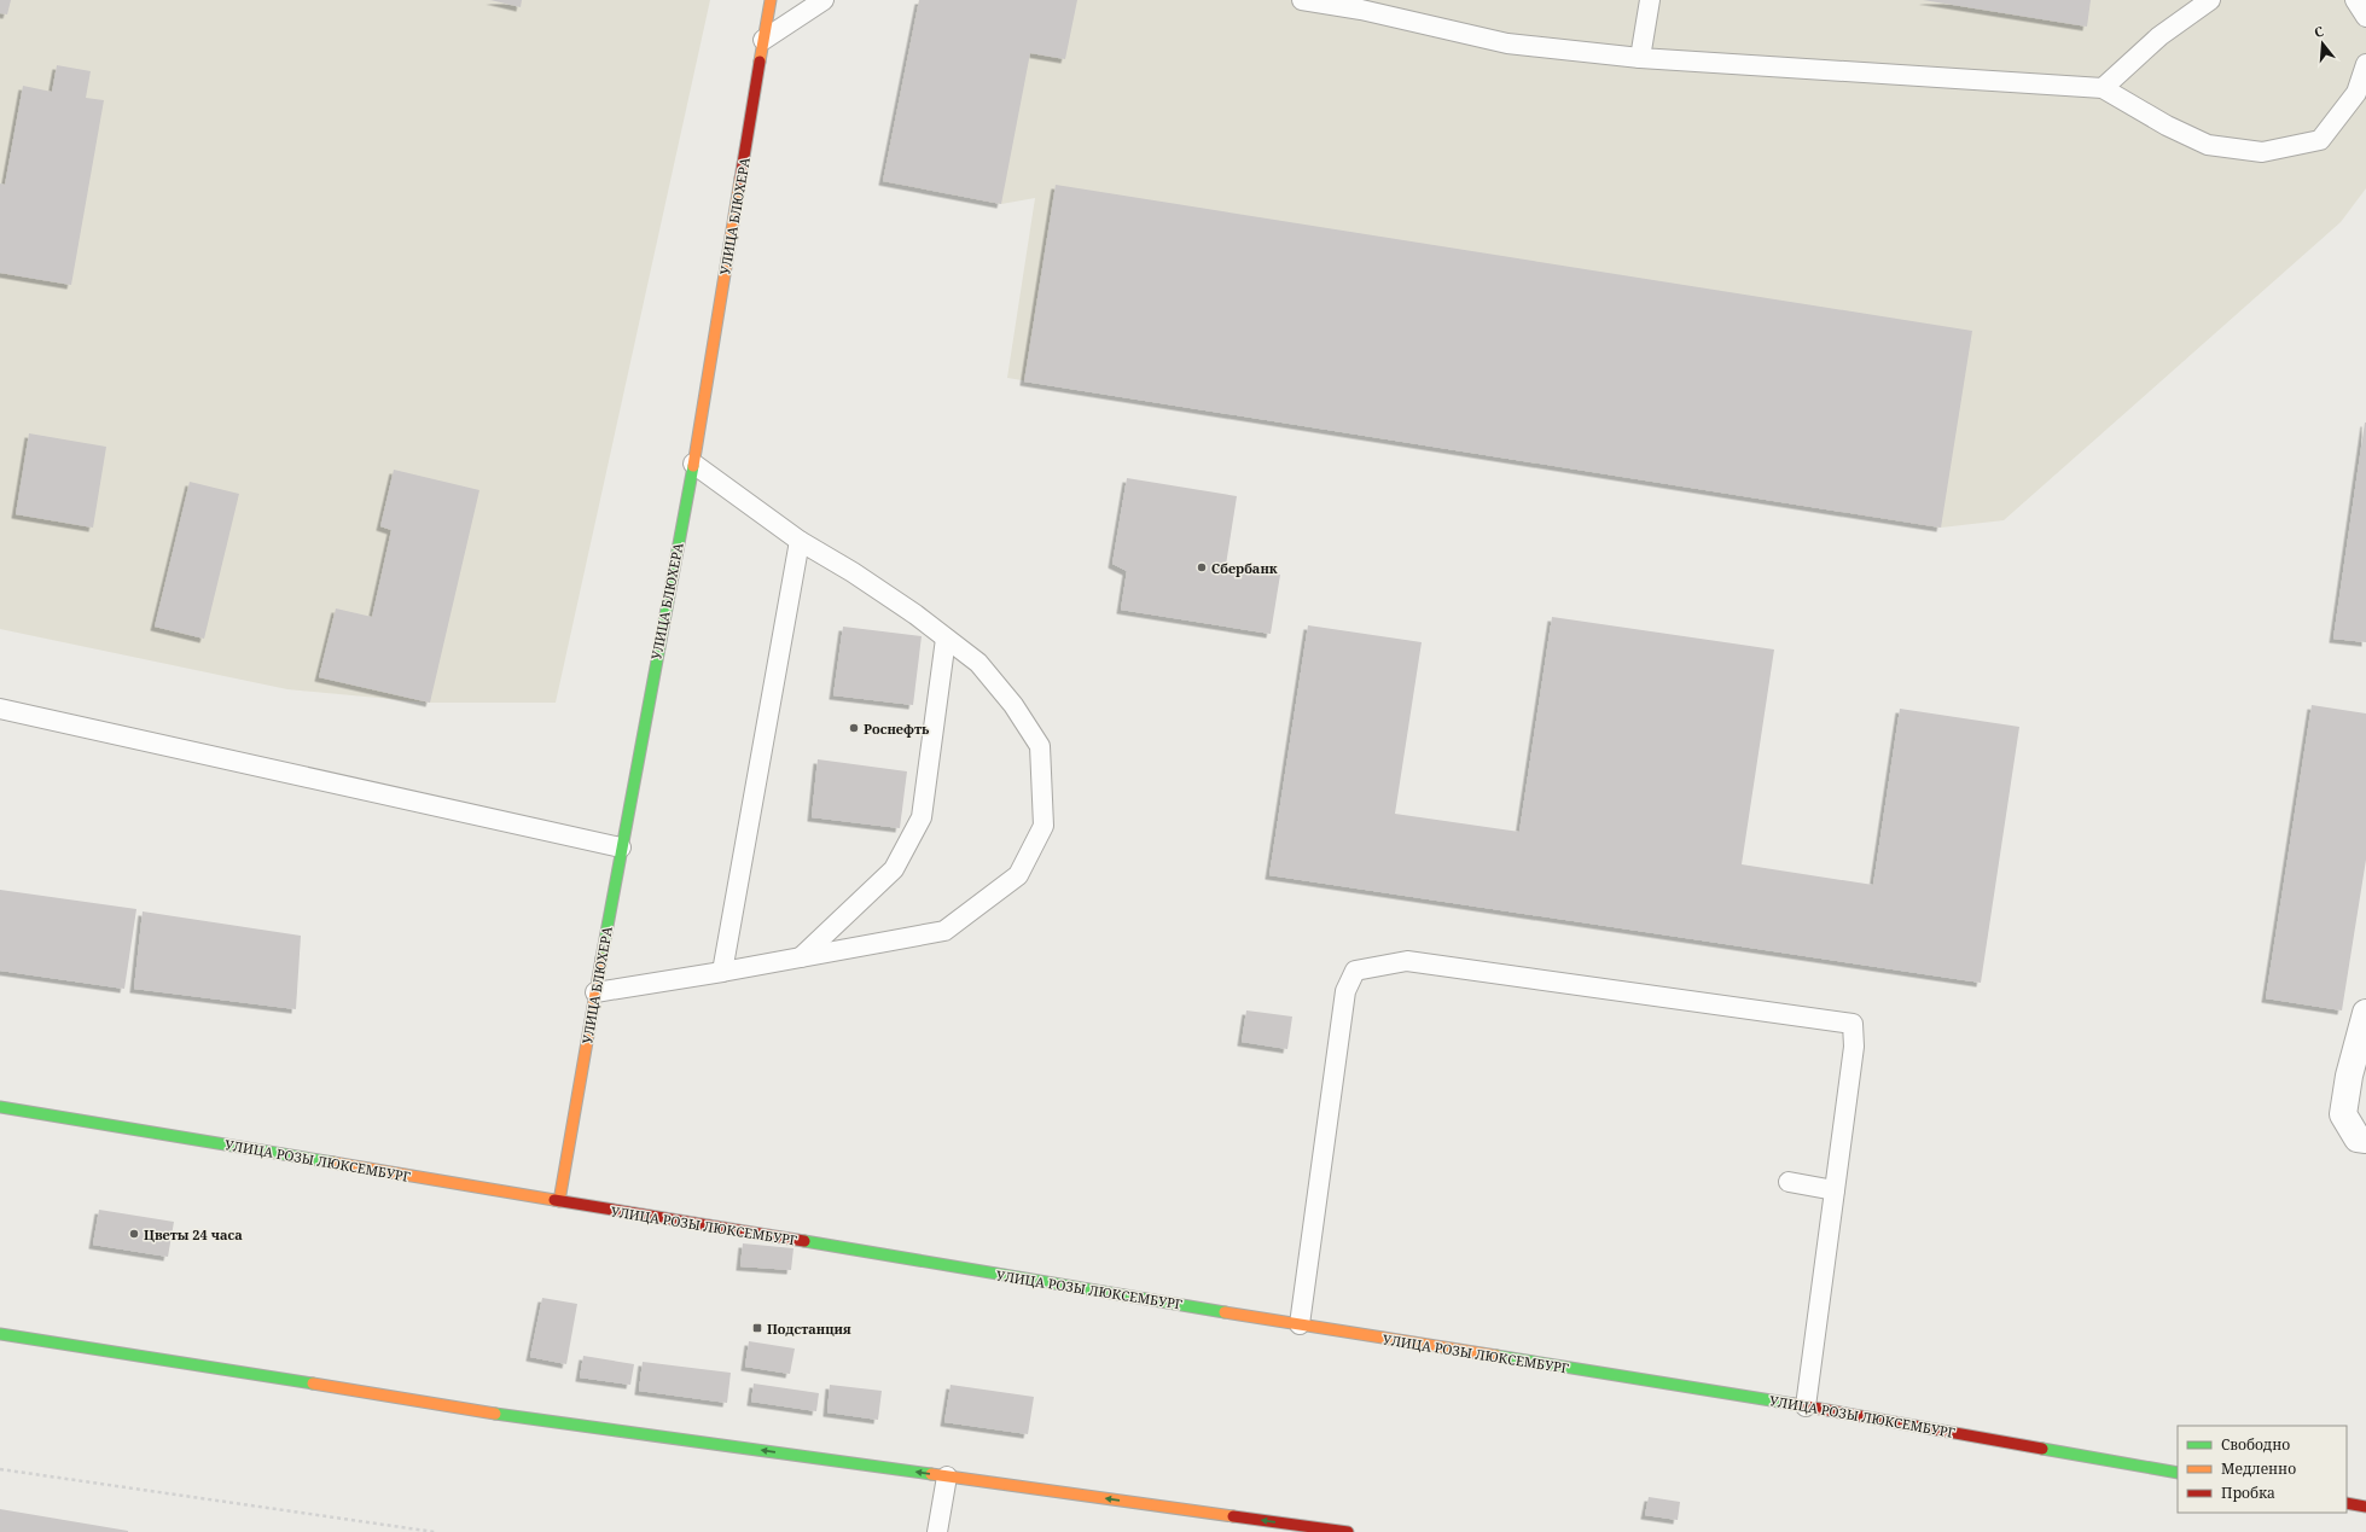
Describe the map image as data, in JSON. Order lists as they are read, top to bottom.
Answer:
{
  "streets": {
    "street": ["УЛИЦА БЛЮХЕРА", "УЛИЦА РОЗЫ ЛЮКСЕМБУРГ"]
  },
  "crossings": [
    ["УЛИЦА БЛЮХЕРА", "УЛИЦА РОЗЫ ЛЮКСЕМБУРГ"]
  ],
  "places": {
    "other": ["Сбербанк", "Роснефть", "Цветы 24 часа"],
    "transit": ["Подстанция"]
  },
  "legend": ["Свободно", "Медленно", "Пробка"],
  "north": "top"
}
